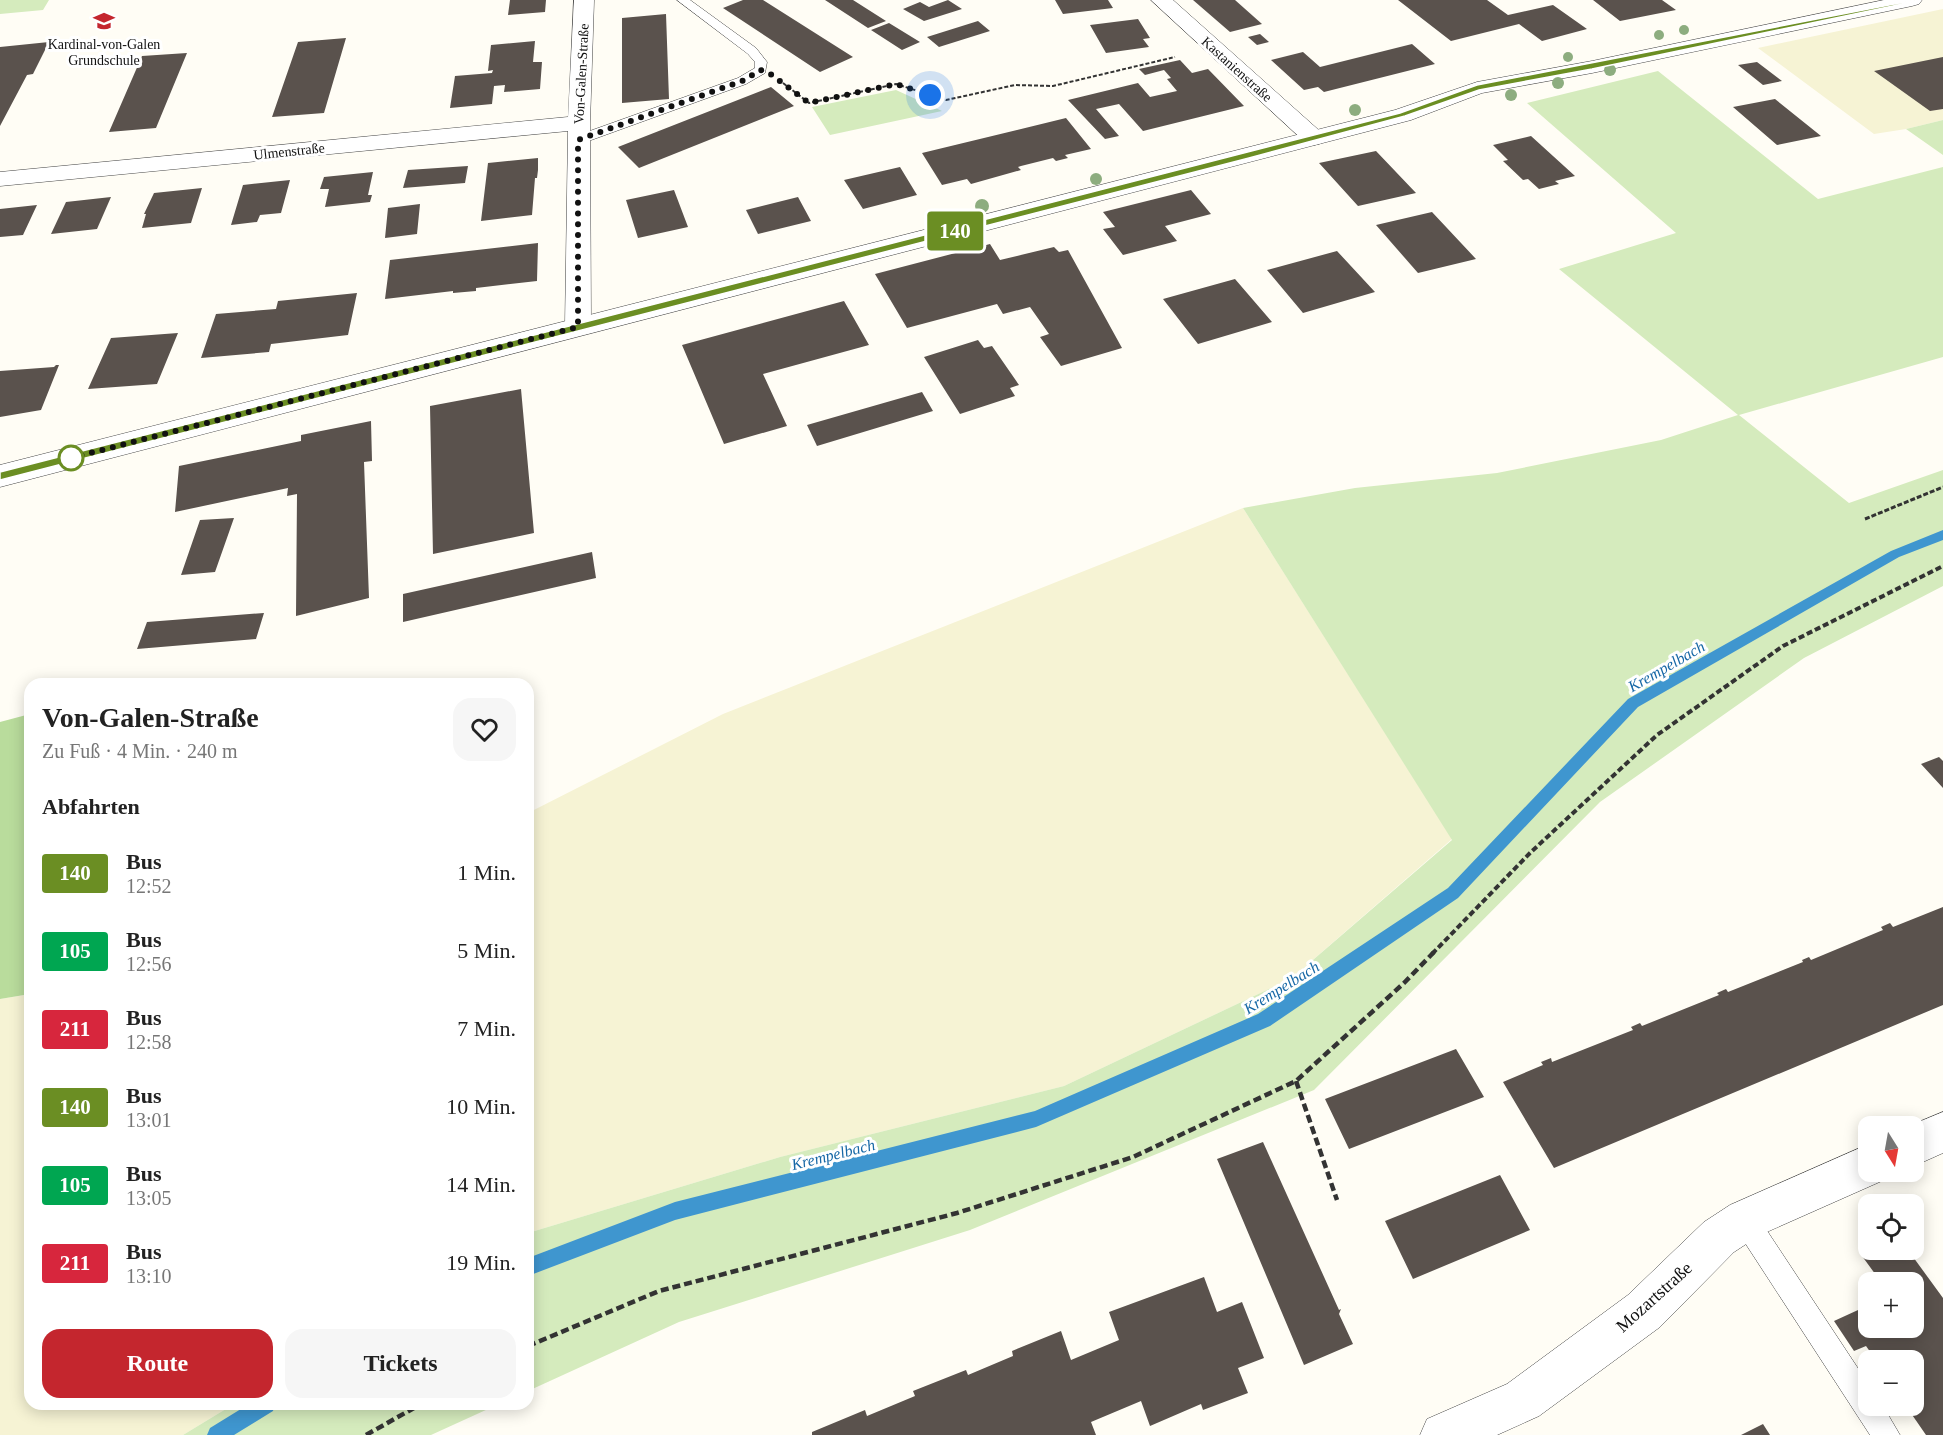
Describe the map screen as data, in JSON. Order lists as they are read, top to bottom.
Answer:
{
  "streets": {
    "street": [
      "Kastanienstraße",
      "Von-Galen-Straße",
      "Ulmenstraße",
      "Mozartstraße"
    ]
  },
  "crossings": [
    ["Von-Galen-Straße", "Ulmenstraße"]
  ],
  "water": ["Krempelbach"],
  "places": {
    "school or university": ["Kardinal-von-Galen Grundschule"]
  },
  "lines": ["bus line 140"],
  "north": "bottom",
  "page": {
    "on_map": "140",
    "heading": [
      ["Von-Galen-Straße", "Zu Fuß · 4 Min. · 240 m"],
      "Abfahrten"
    ],
    "list": [
      {
        "mark": "140",
        "name": "Bus",
        "note": "12:52",
        "value": "1 Min."
      },
      {
        "mark": "105",
        "name": "Bus",
        "note": "12:56",
        "value": "5 Min."
      },
      {
        "mark": "211",
        "name": "Bus",
        "note": "12:58",
        "value": "7 Min."
      },
      {
        "mark": "140",
        "name": "Bus",
        "note": "13:01",
        "value": "10 Min."
      },
      {
        "mark": "105",
        "name": "Bus",
        "note": "13:05",
        "value": "14 Min."
      },
      {
        "mark": "211",
        "name": "Bus",
        "note": "13:10",
        "value": "19 Min."
      }
    ],
    "map_buttons": ["+", "−"],
    "buttons": ["Route", "Tickets"]
  }
}
